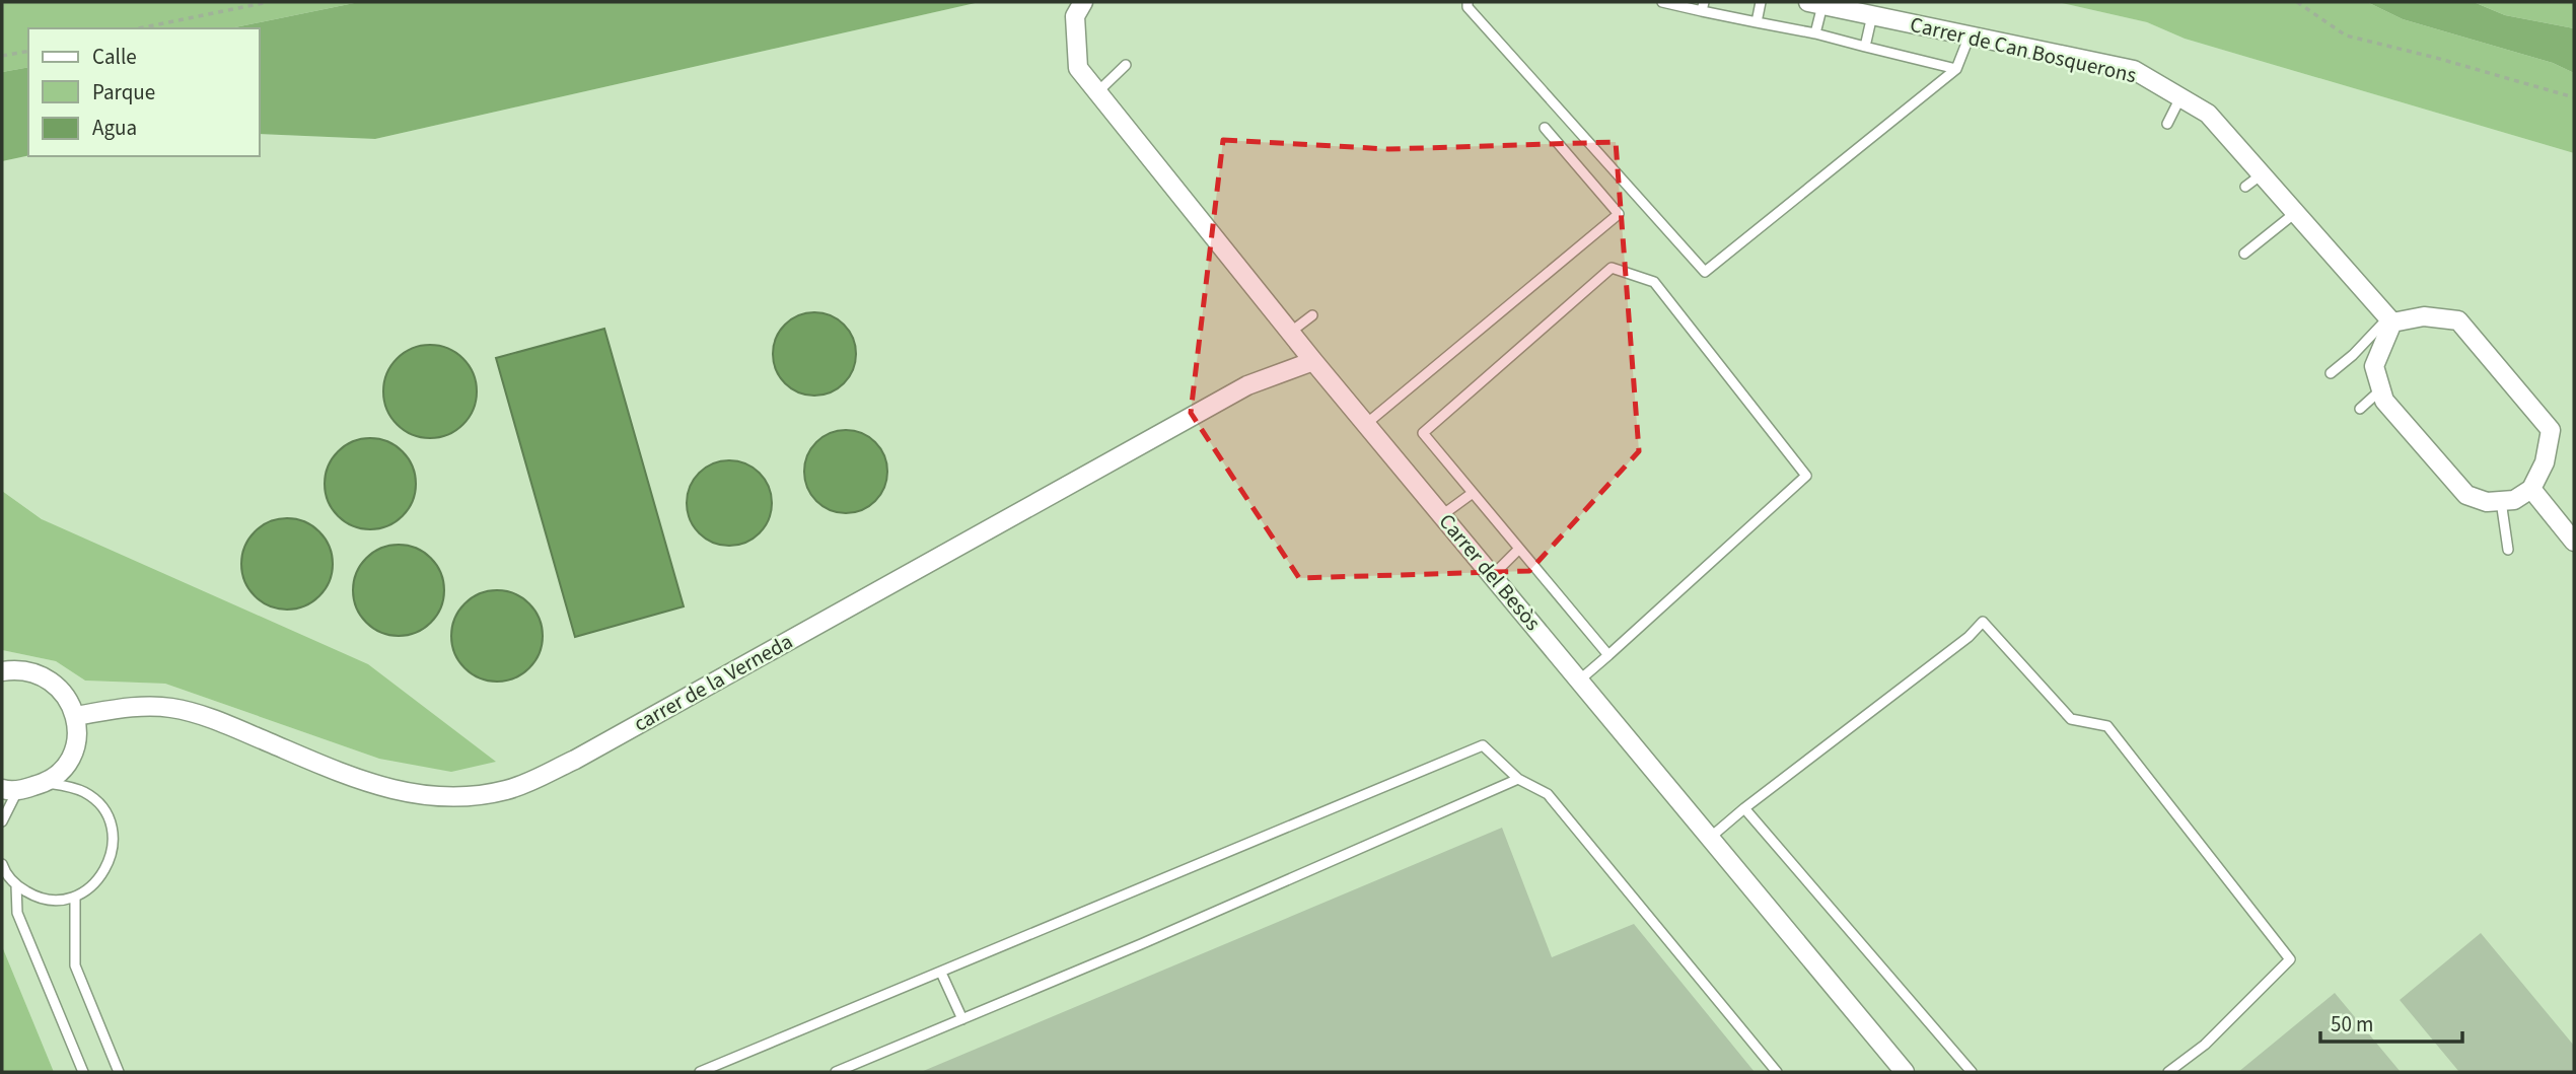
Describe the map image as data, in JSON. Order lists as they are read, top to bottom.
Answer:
{
  "streets": {
    "street": ["Carrer de Can Bosquerons", "Carrer del Besòs", "carrer de la Verneda"]
  },
  "crossings": [
    ["Carrer del Besòs", "carrer de la Verneda"]
  ],
  "legend": ["Calle", "Parque", "Agua"],
  "scale_bar": "50 m"
}
